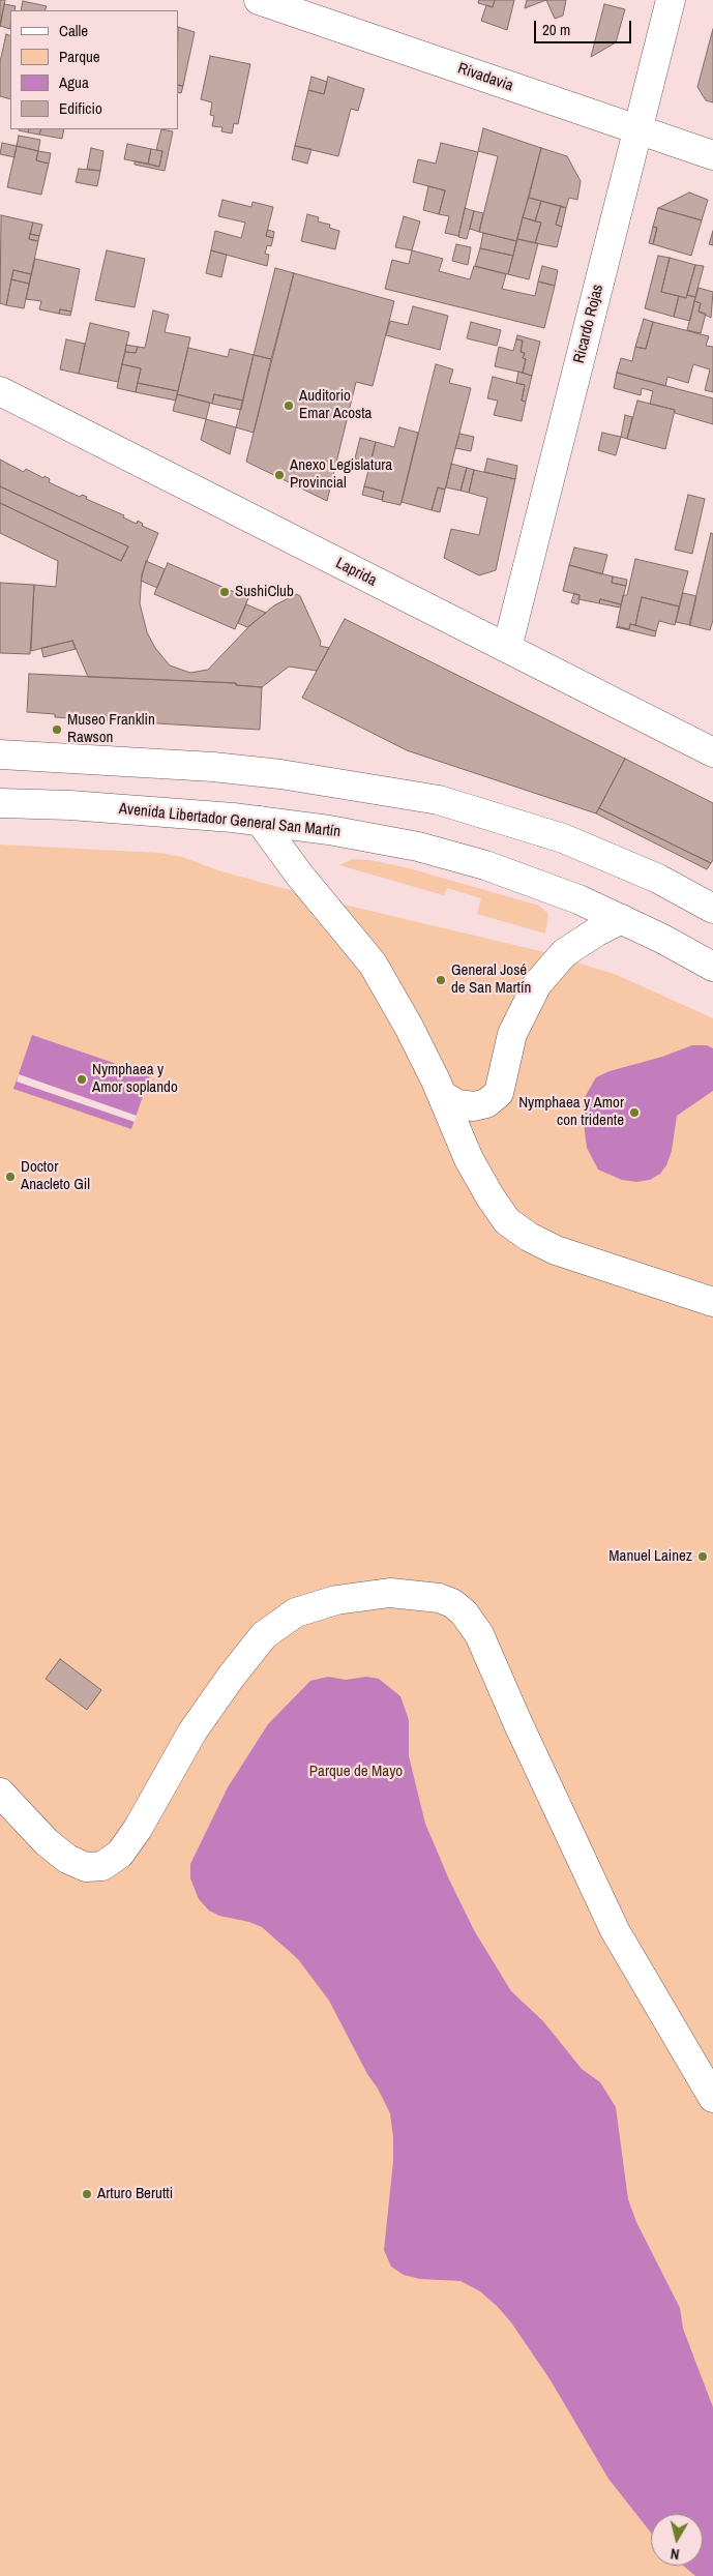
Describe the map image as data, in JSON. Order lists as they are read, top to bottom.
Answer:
{
  "streets": {
    "street": [
      "Rivadavia",
      "Ricardo Rojas",
      "Laprida",
      "Avenida Libertador General San Martín"
    ]
  },
  "crossings": [
    ["Rivadavia", "Ricardo Rojas"],
    ["Ricardo Rojas", "Laprida"]
  ],
  "parks": ["Parque de Mayo"],
  "places": [
    "Auditorio Emar Acosta",
    "Anexo Legislatura Provincial",
    "SushiClub",
    "Museo Franklin Rawson",
    "General José de San Martín",
    "Nymphaea y Amor soplando",
    "Nymphaea y Amor con tridente",
    "Doctor Anacleto Gil",
    "Manuel Lainez",
    "Arturo Berutti"
  ],
  "legend": [
    "Calle",
    "Parque",
    "Agua",
    "Edificio"
  ],
  "scale_bar": "20 m",
  "north": "bottom"
}
